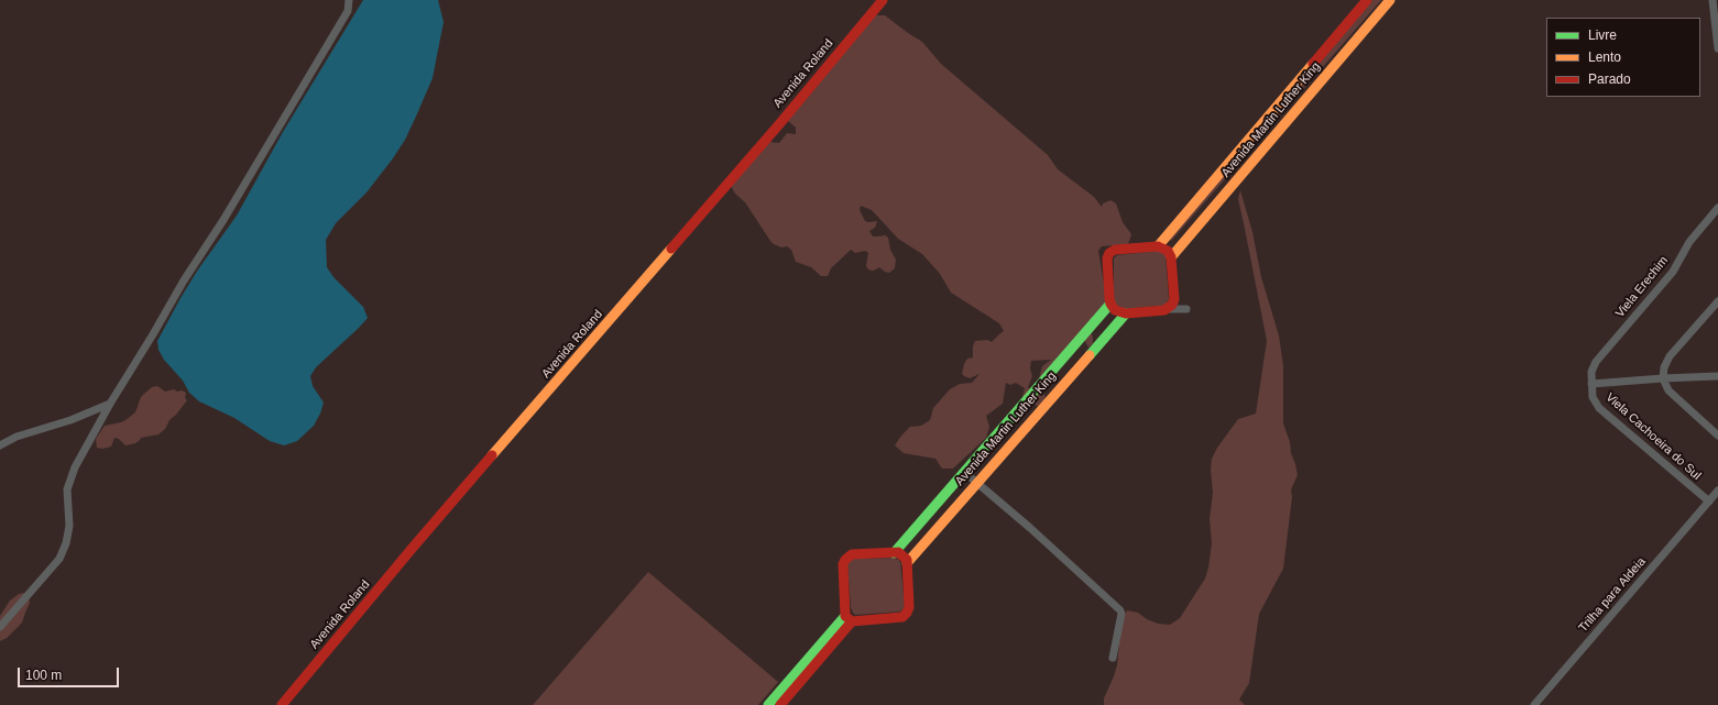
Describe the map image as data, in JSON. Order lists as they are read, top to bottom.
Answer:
{
  "streets": {
    "main road": ["Avenida Roland", "Avenida Martin Luther King"],
    "street": ["Viela Erechim", "Viela Cachoeira do Sul", "Trilha para Aldeia"]
  },
  "crossings": [
    ["Viela Erechim", "Viela Cachoeira do Sul"],
    ["Viela Cachoeira do Sul", "Trilha para Aldeia"]
  ],
  "legend": ["Livre", "Lento", "Parado"],
  "scale_bar": "100 m"
}
